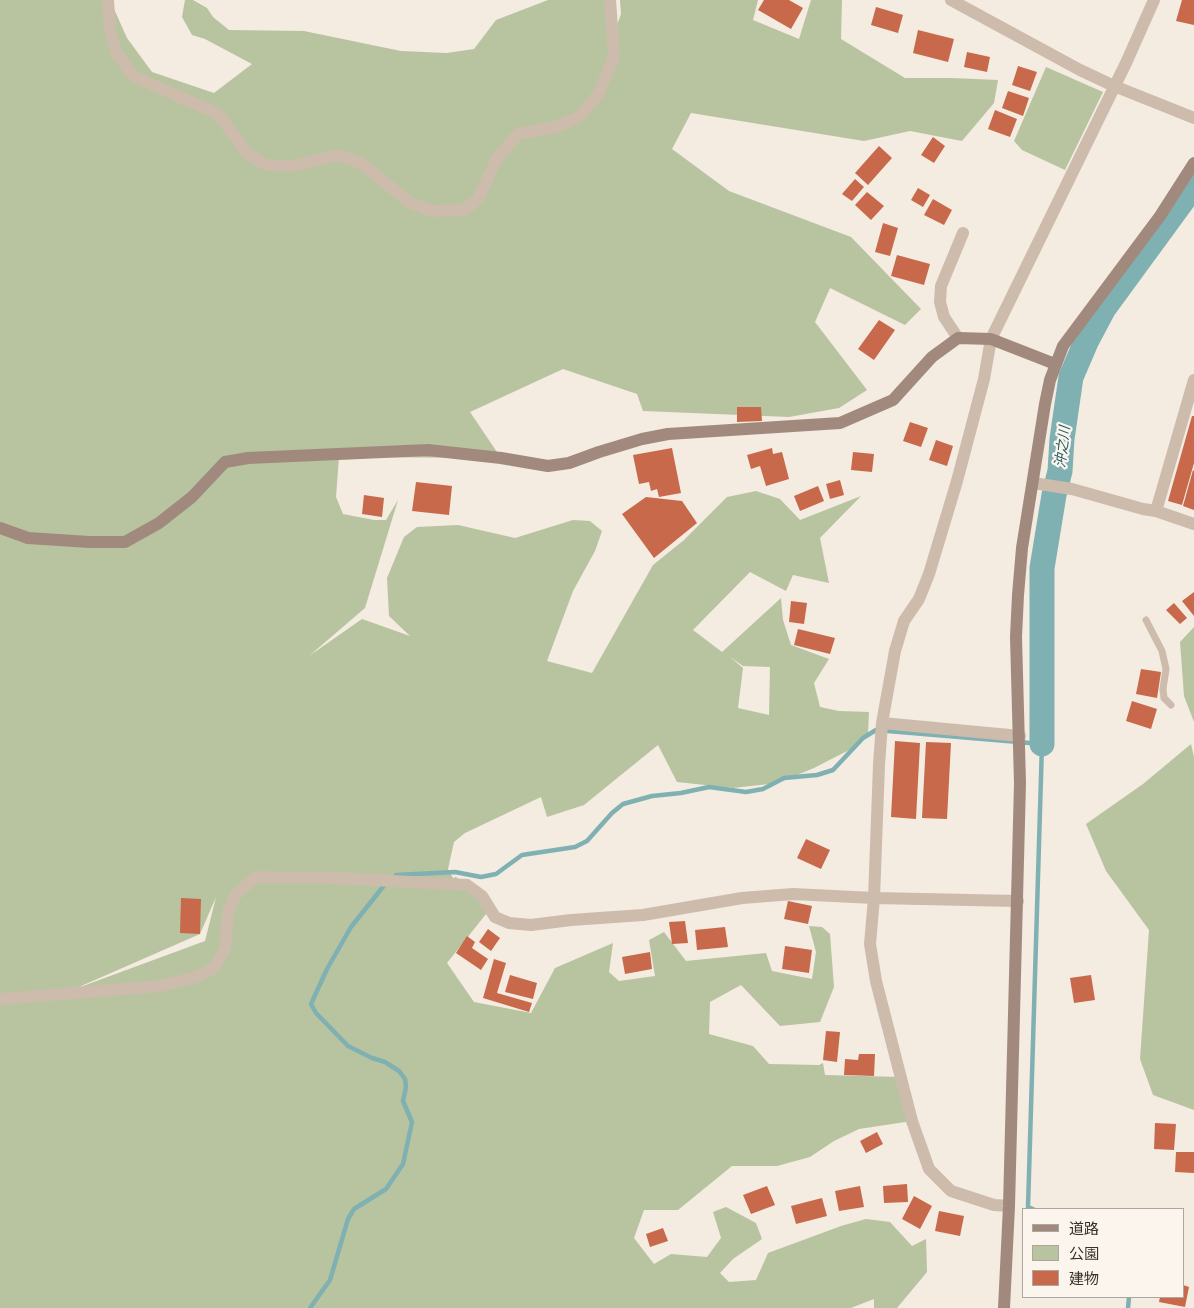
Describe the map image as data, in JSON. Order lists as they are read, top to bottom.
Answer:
{
  "water": ["沖之川"],
  "legend": ["道路", "公園", "建物"]
}
